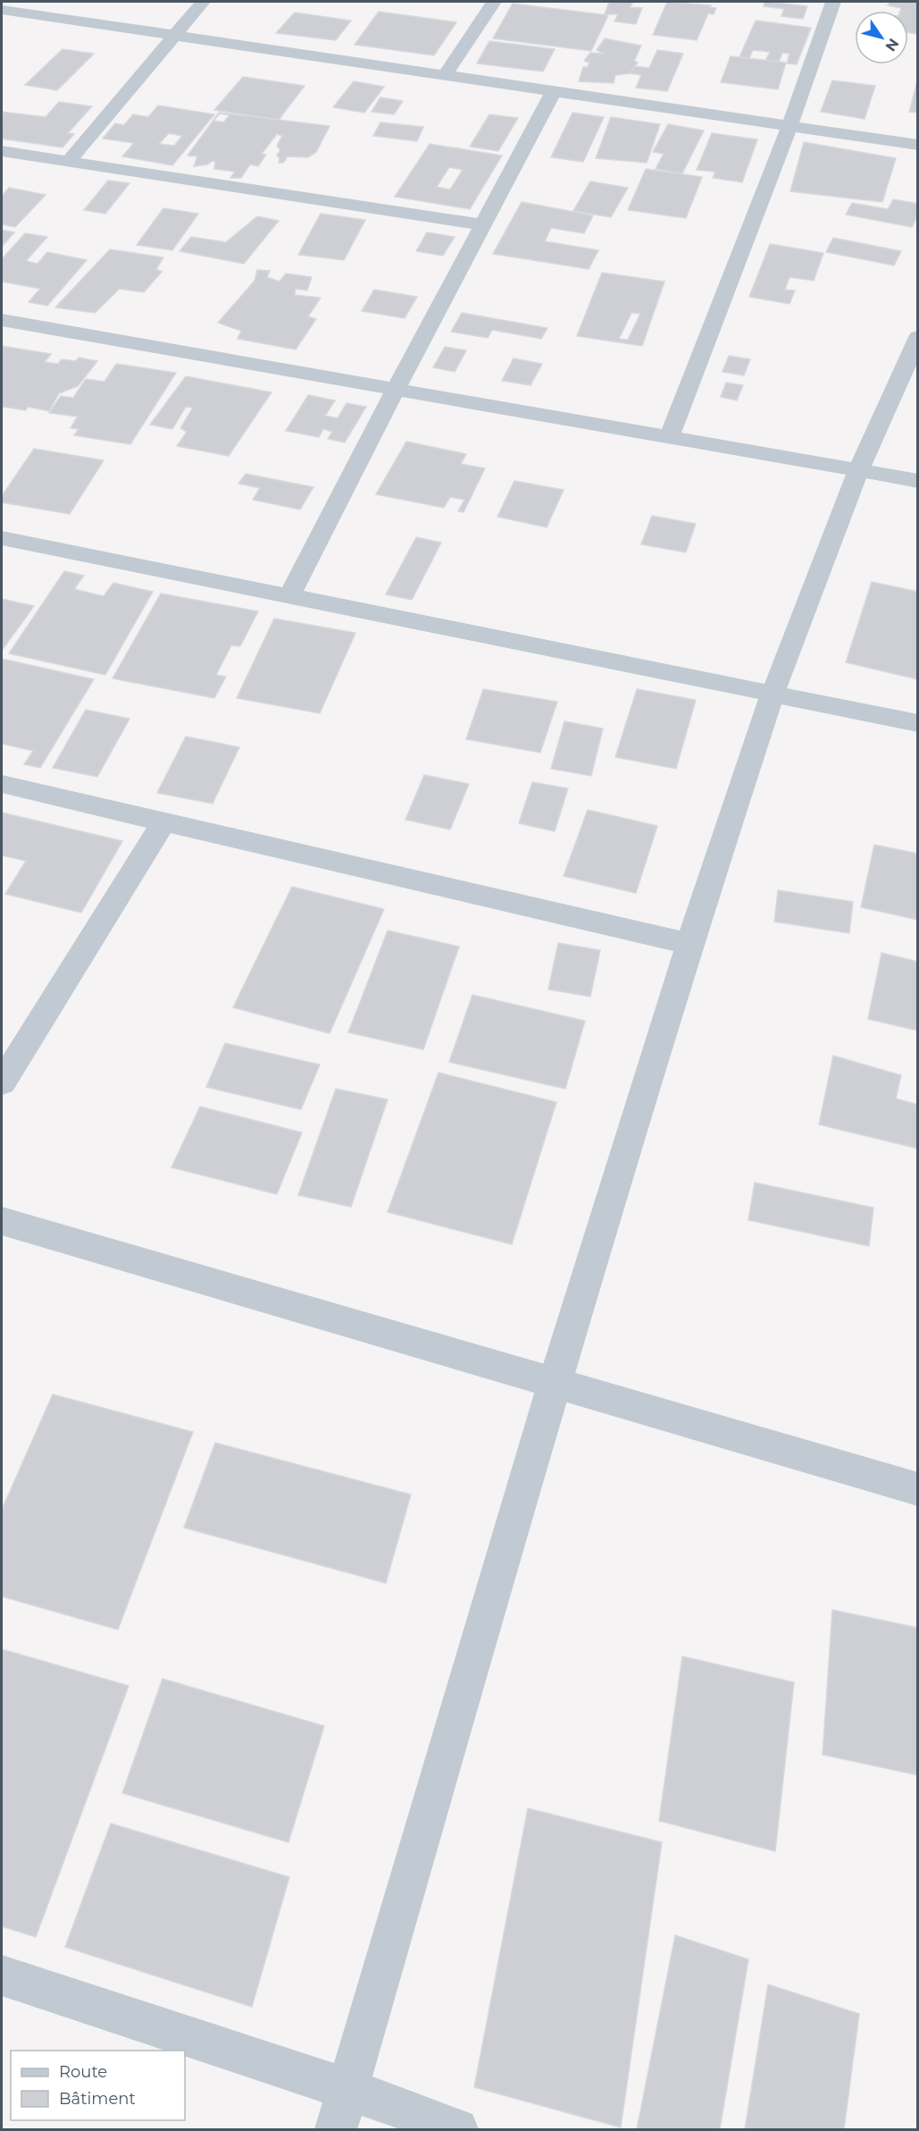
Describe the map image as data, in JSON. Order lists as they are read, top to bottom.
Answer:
{
  "legend": ["Route", "Bâtiment"],
  "north": "bottom right"
}
